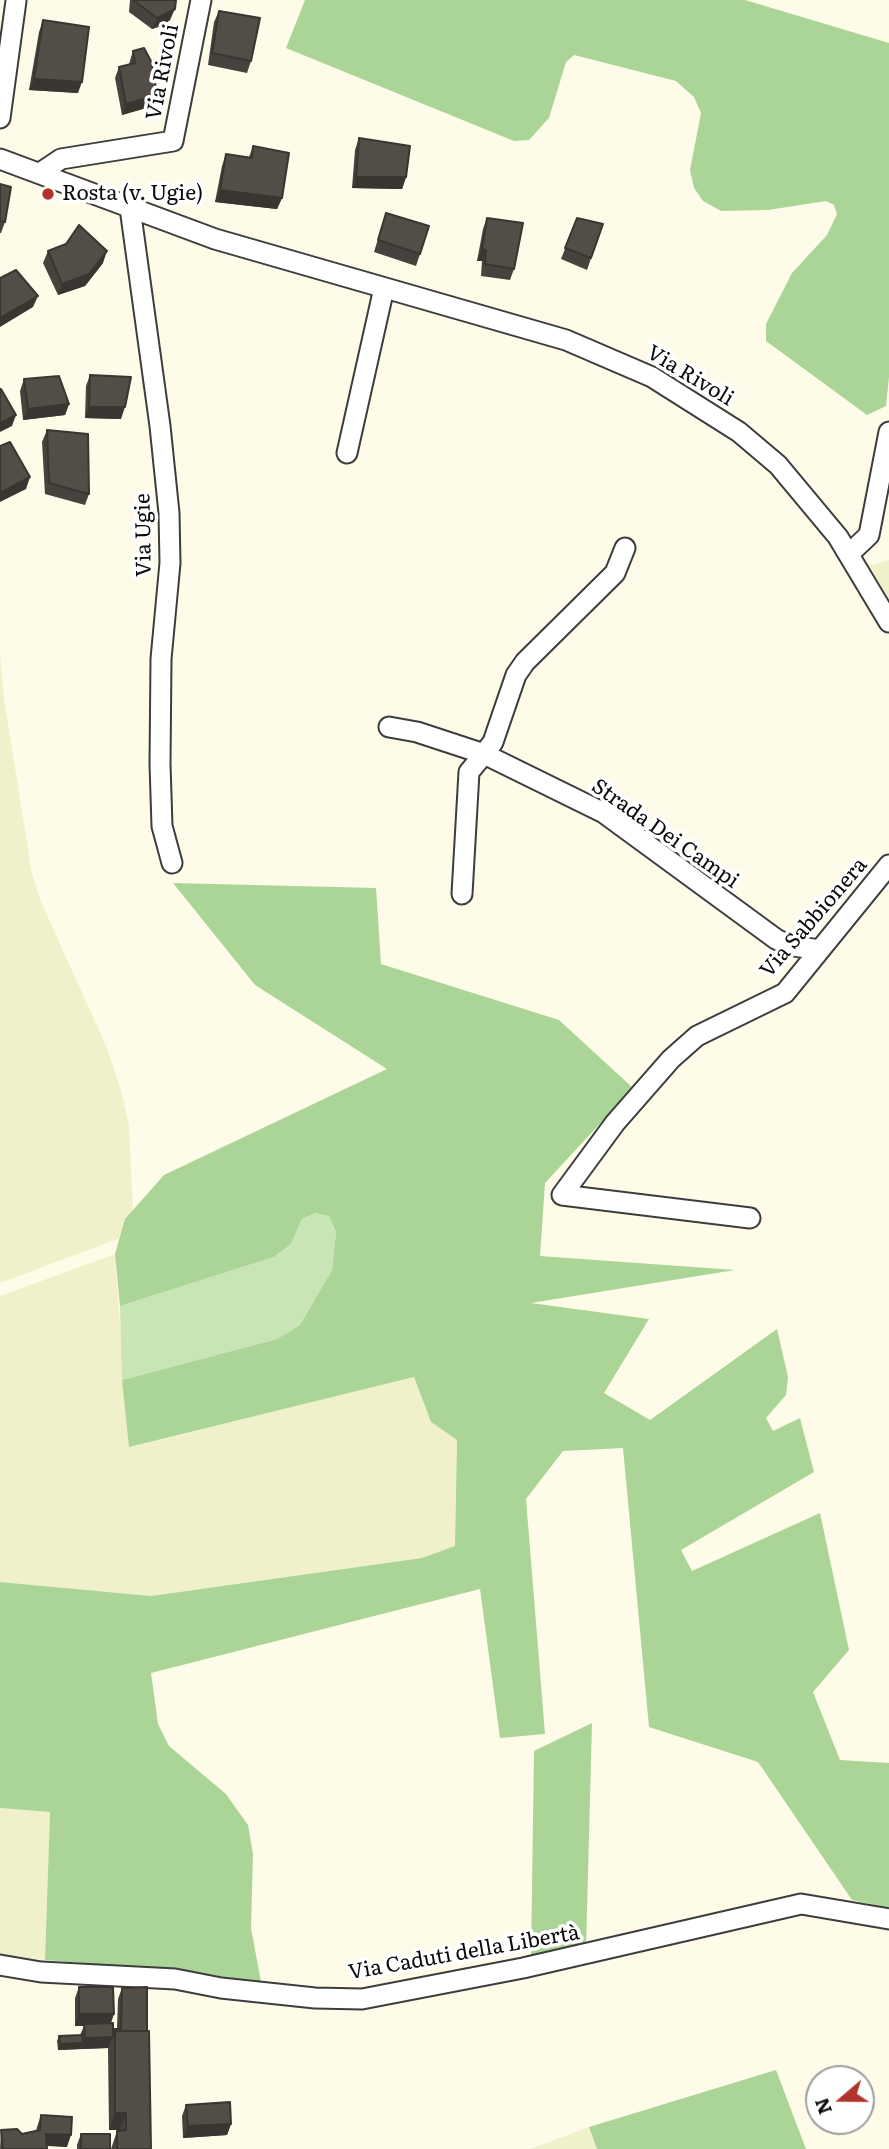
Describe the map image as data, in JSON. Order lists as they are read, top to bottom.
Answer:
{
  "streets": {
    "street": [
      "Via Rivoli",
      "Via Ugie",
      "Strada Dei Campi",
      "Via Sabbionera",
      "Via Caduti della Libertà"
    ]
  },
  "crossings": [
    ["Via Rivoli", "Via Ugie"],
    ["Strada Dei Campi", "Via Sabbionera"]
  ],
  "places": ["Rosta (v. Ugie)"],
  "north": "left"
}
